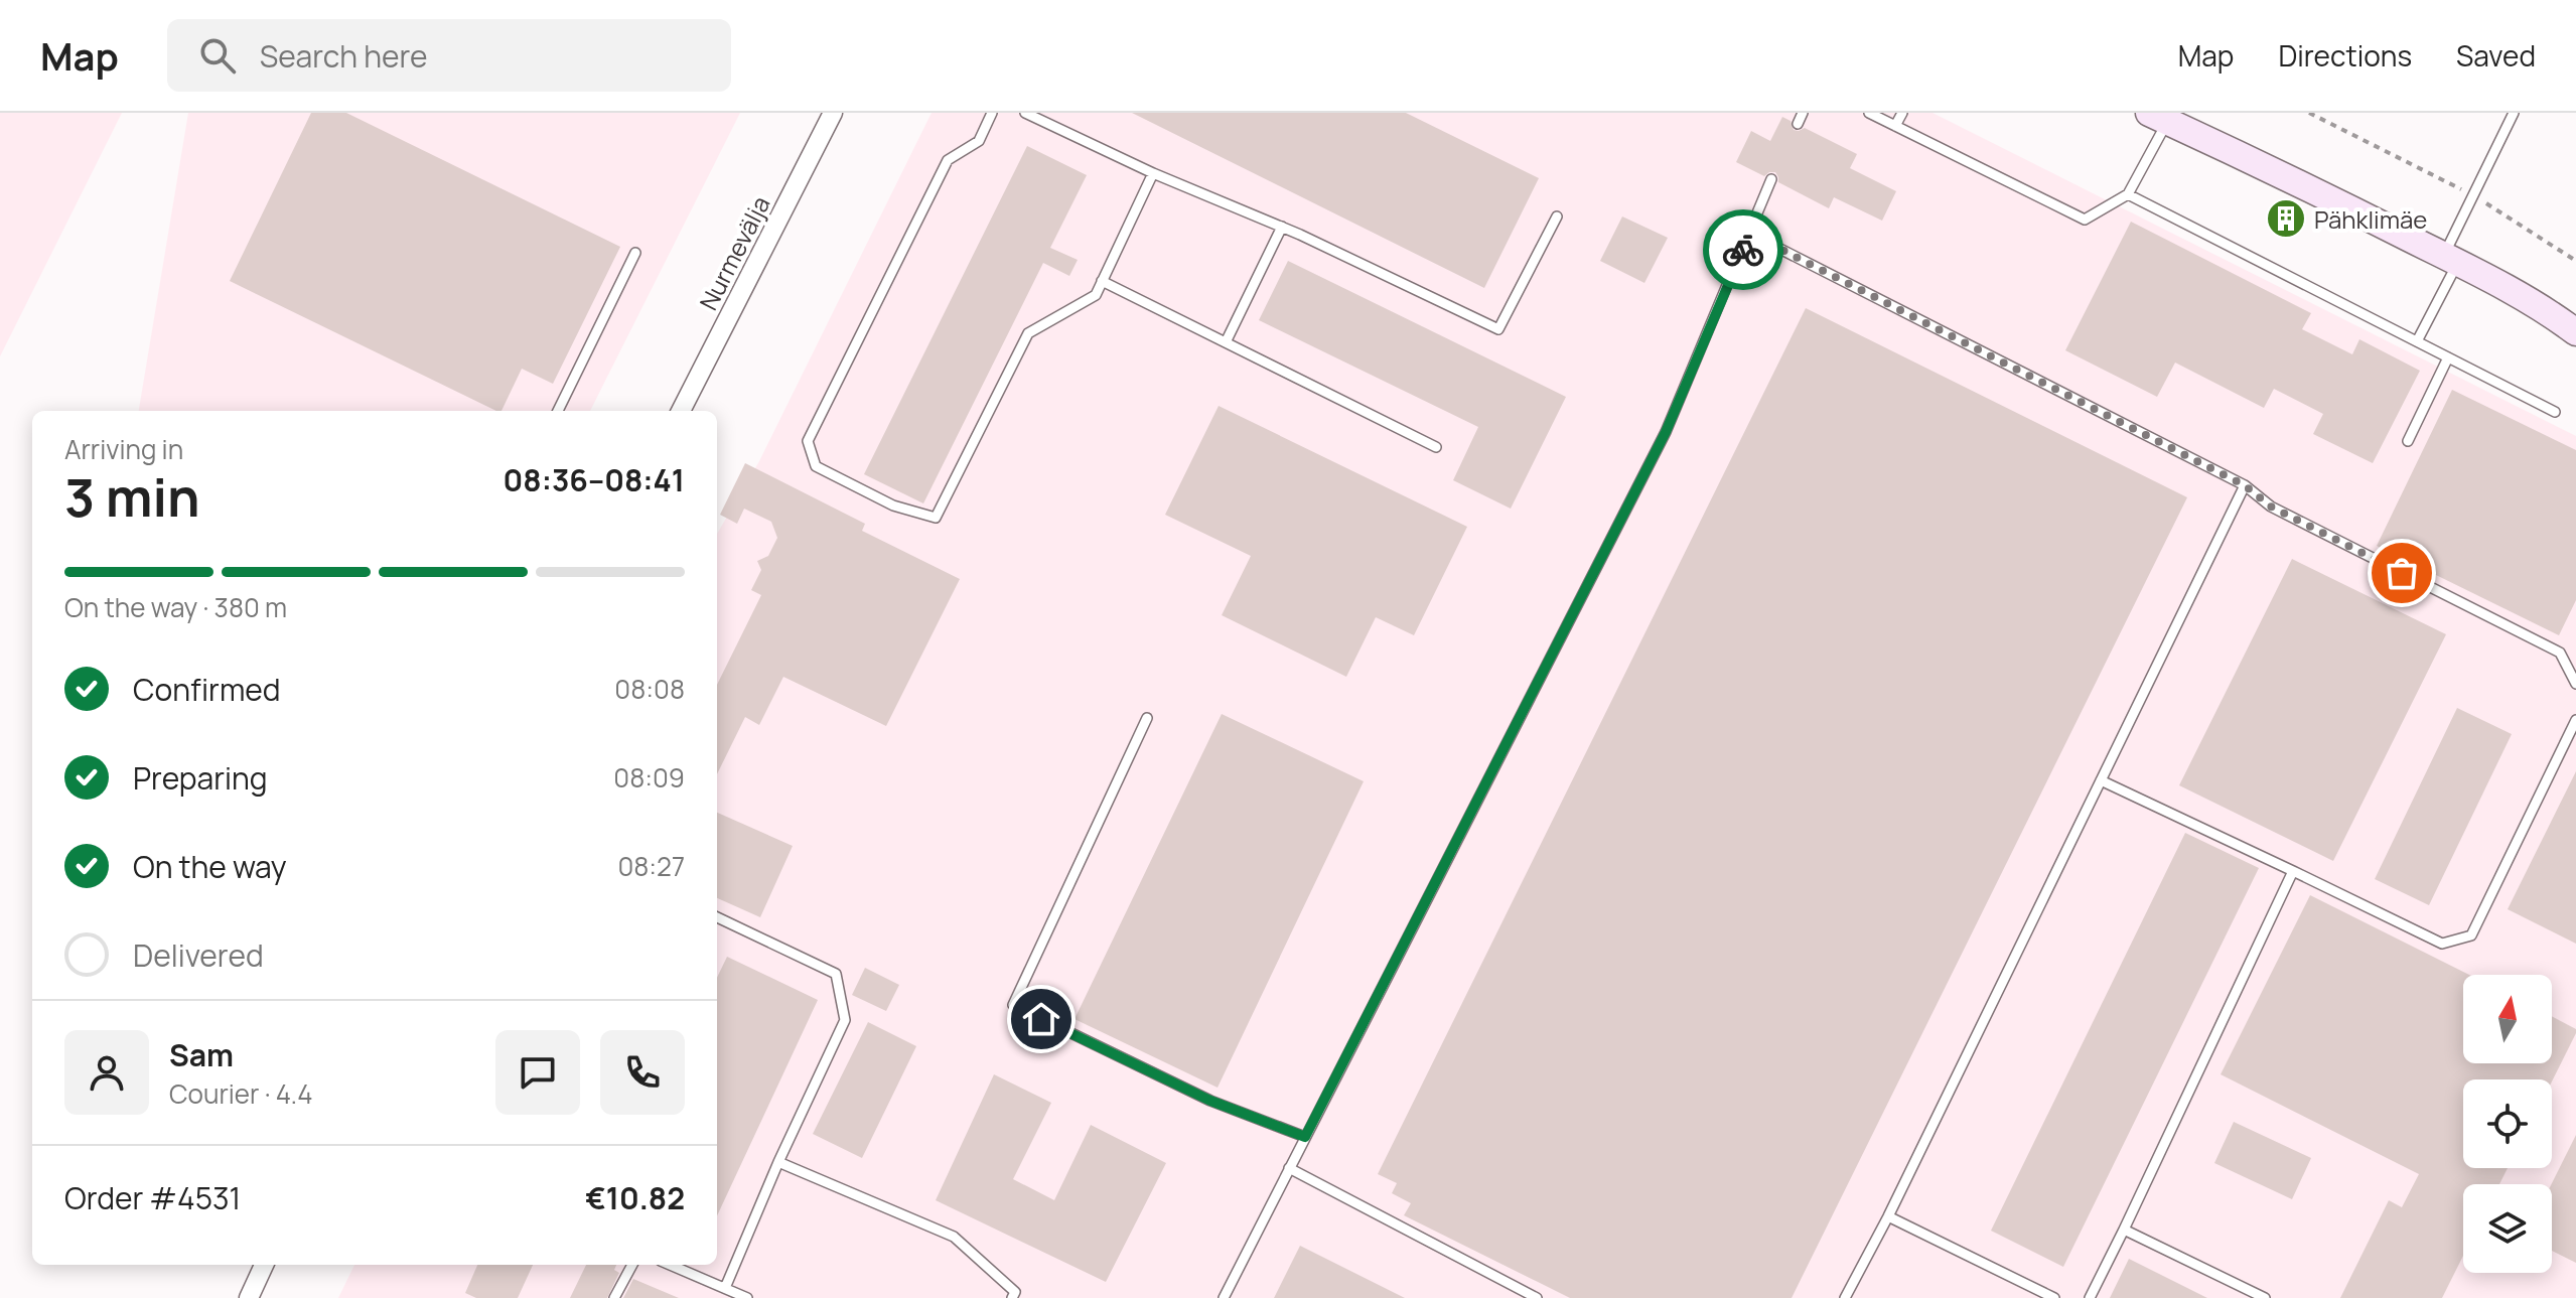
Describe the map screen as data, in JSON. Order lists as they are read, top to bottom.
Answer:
{
  "streets": {
    "street": ["Nurmevälja"]
  },
  "places": {
    "building": ["Pähklimäe"]
  },
  "north": "top",
  "page": {
    "header": "Map",
    "search": "Search here",
    "nav": ["Map", "Directions", "Saved"],
    "heading": ["3 min", "Arriving in", "08:36–08:41"],
    "panel": [
      "Sam",
      "Courier · 4.4",
      "Order #4531",
      "€10.82"
    ],
    "bar": "On the way · 380 m",
    "list": [
      ["Confirmed", "08:08"],
      ["Preparing", "08:09"],
      ["On the way", "08:27"],
      "Delivered"
    ]
  }
}
